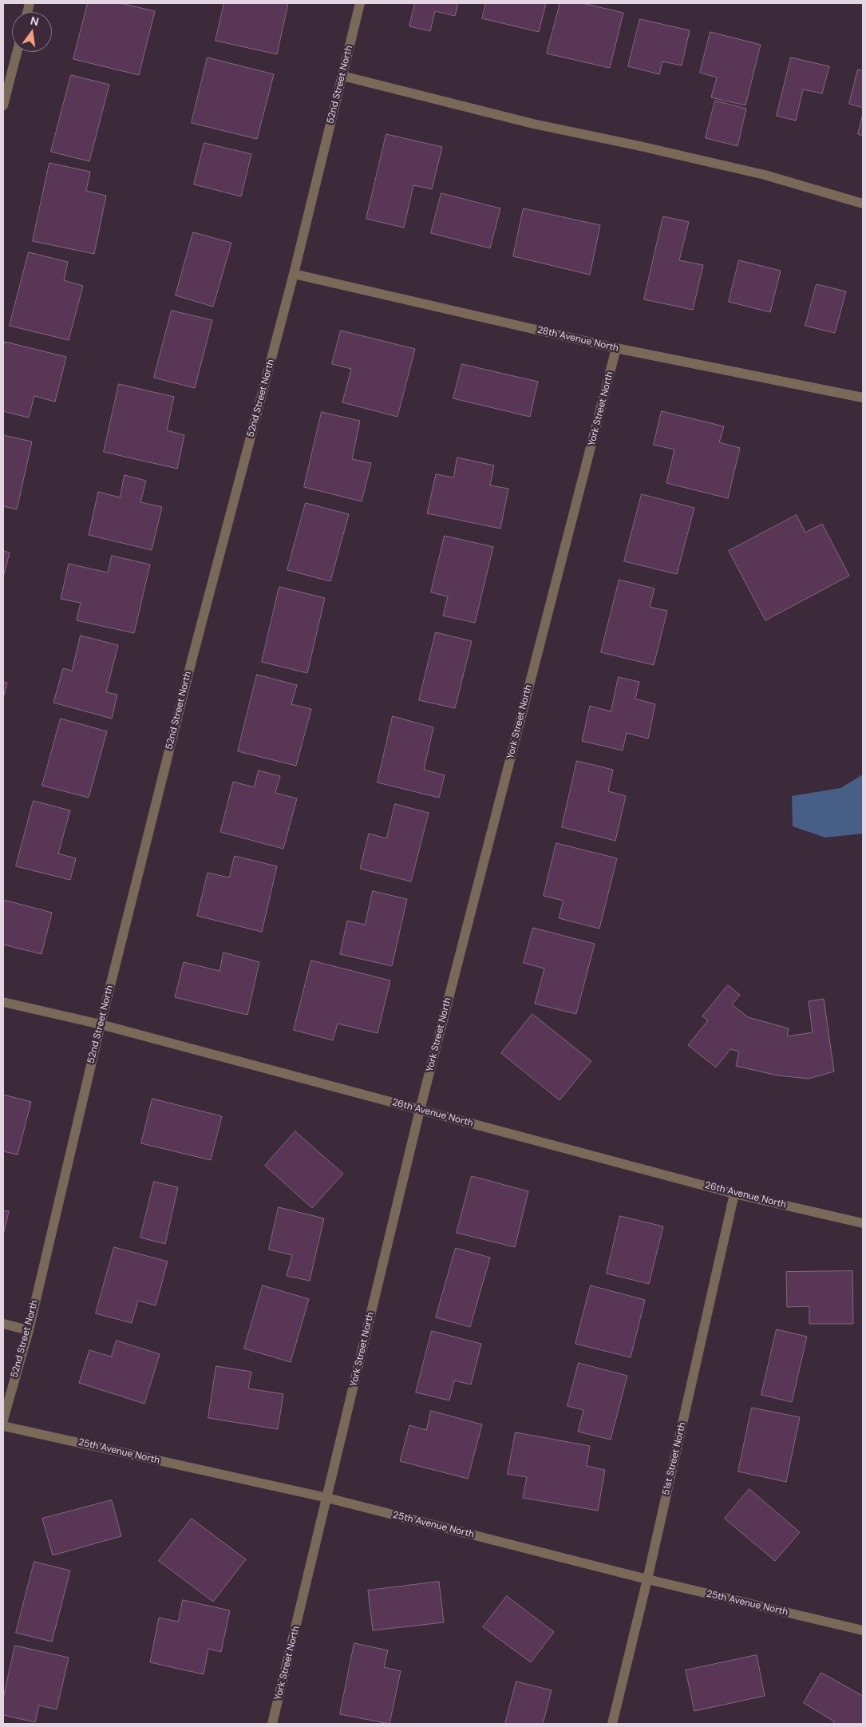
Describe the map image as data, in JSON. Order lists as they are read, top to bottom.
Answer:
{
  "streets": {
    "street": [
      "52nd Street North",
      "28th Avenue North",
      "York Street North",
      "26th Avenue North",
      "25th Avenue North",
      "51st Street North"
    ]
  },
  "crossings": [
    ["52nd Street North", "28th Avenue North"],
    ["52nd Street North", "26th Avenue North"],
    ["28th Avenue North", "York Street North"],
    ["York Street North", "26th Avenue North"],
    ["York Street North", "25th Avenue North"],
    ["26th Avenue North", "51st Street North"],
    ["25th Avenue North", "51st Street North"]
  ],
  "north": "top"
}
